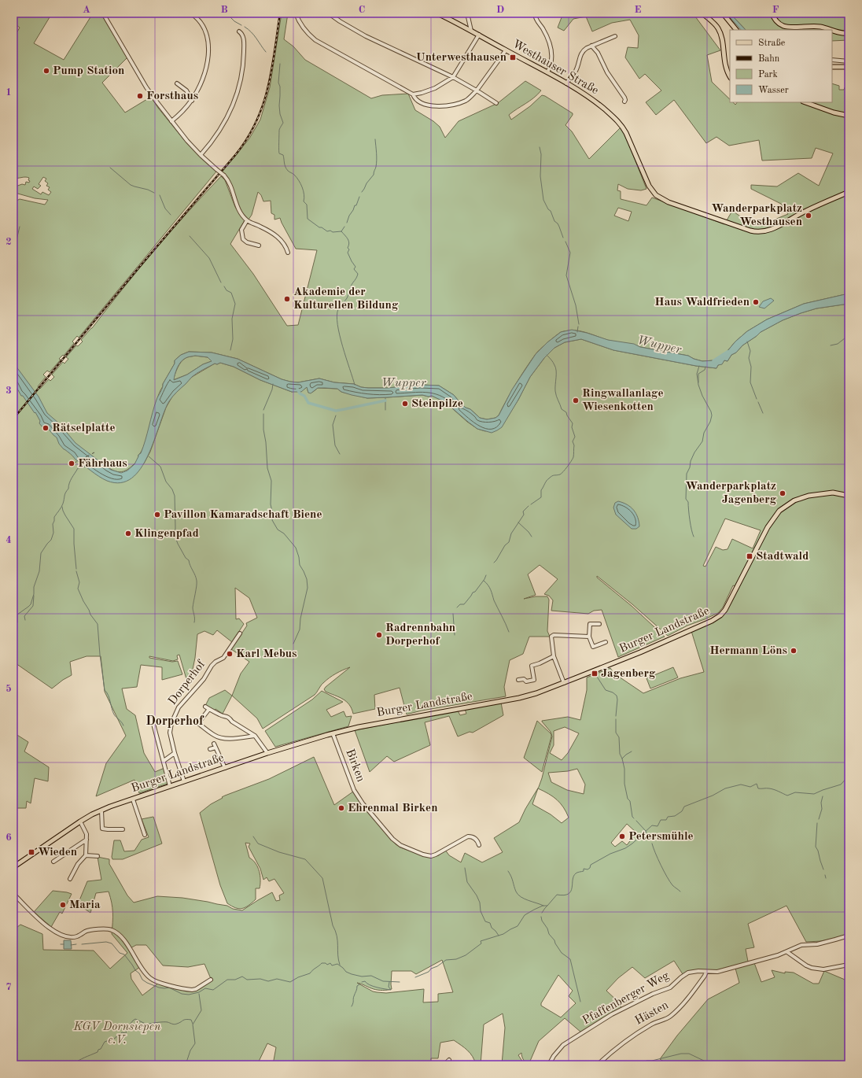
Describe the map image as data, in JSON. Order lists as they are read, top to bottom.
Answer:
{
  "streets": {
    "main road": ["Westhauser Straße", "Burger Landstraße"],
    "street": [
      "Dorperhof",
      "Birken",
      "Pfaffenberger Weg",
      "Hästen"
    ]
  },
  "crossings": [
    ["Burger Landstraße", "Dorperhof"],
    ["Burger Landstraße", "Birken"],
    ["Pfaffenberger Weg", "Hästen"]
  ],
  "districts": ["Dorperhof"],
  "water": ["Wupper"],
  "parks": ["KGV Dornsiepen e.V."],
  "places": {
    "transit": [
      "Unterwesthausen",
      "Stadtwald",
      "Jagenberg",
      "Wieden"
    ],
    "other": [
      "Pump Station",
      "Forsthaus",
      "Wanderparkplatz Westhausen",
      "Akademie der Kulturellen Bildung",
      "Haus Waldfrieden",
      "Ringwallanlage Wiesenkotten",
      "Steinpilze",
      "Rätselplatte",
      "Fährhaus",
      "Wanderparkplatz Jagenberg",
      "Pavillon Kamaradschaft Biene",
      "Klingenpfad",
      "Radrennbahn Dorperhof",
      "Hermann Löns",
      "Karl Mebus",
      "Ehrenmal Birken",
      "Petersmühle",
      "Maria"
    ]
  },
  "legend": [
    "Straße",
    "Bahn",
    "Park",
    "Wasser"
  ],
  "grid": {
    "columns": [
      "A",
      "B",
      "C",
      "D",
      "E",
      "F"
    ],
    "rows": [
      "1",
      "2",
      "3",
      "4",
      "5",
      "6",
      "7"
    ]
  }
}
